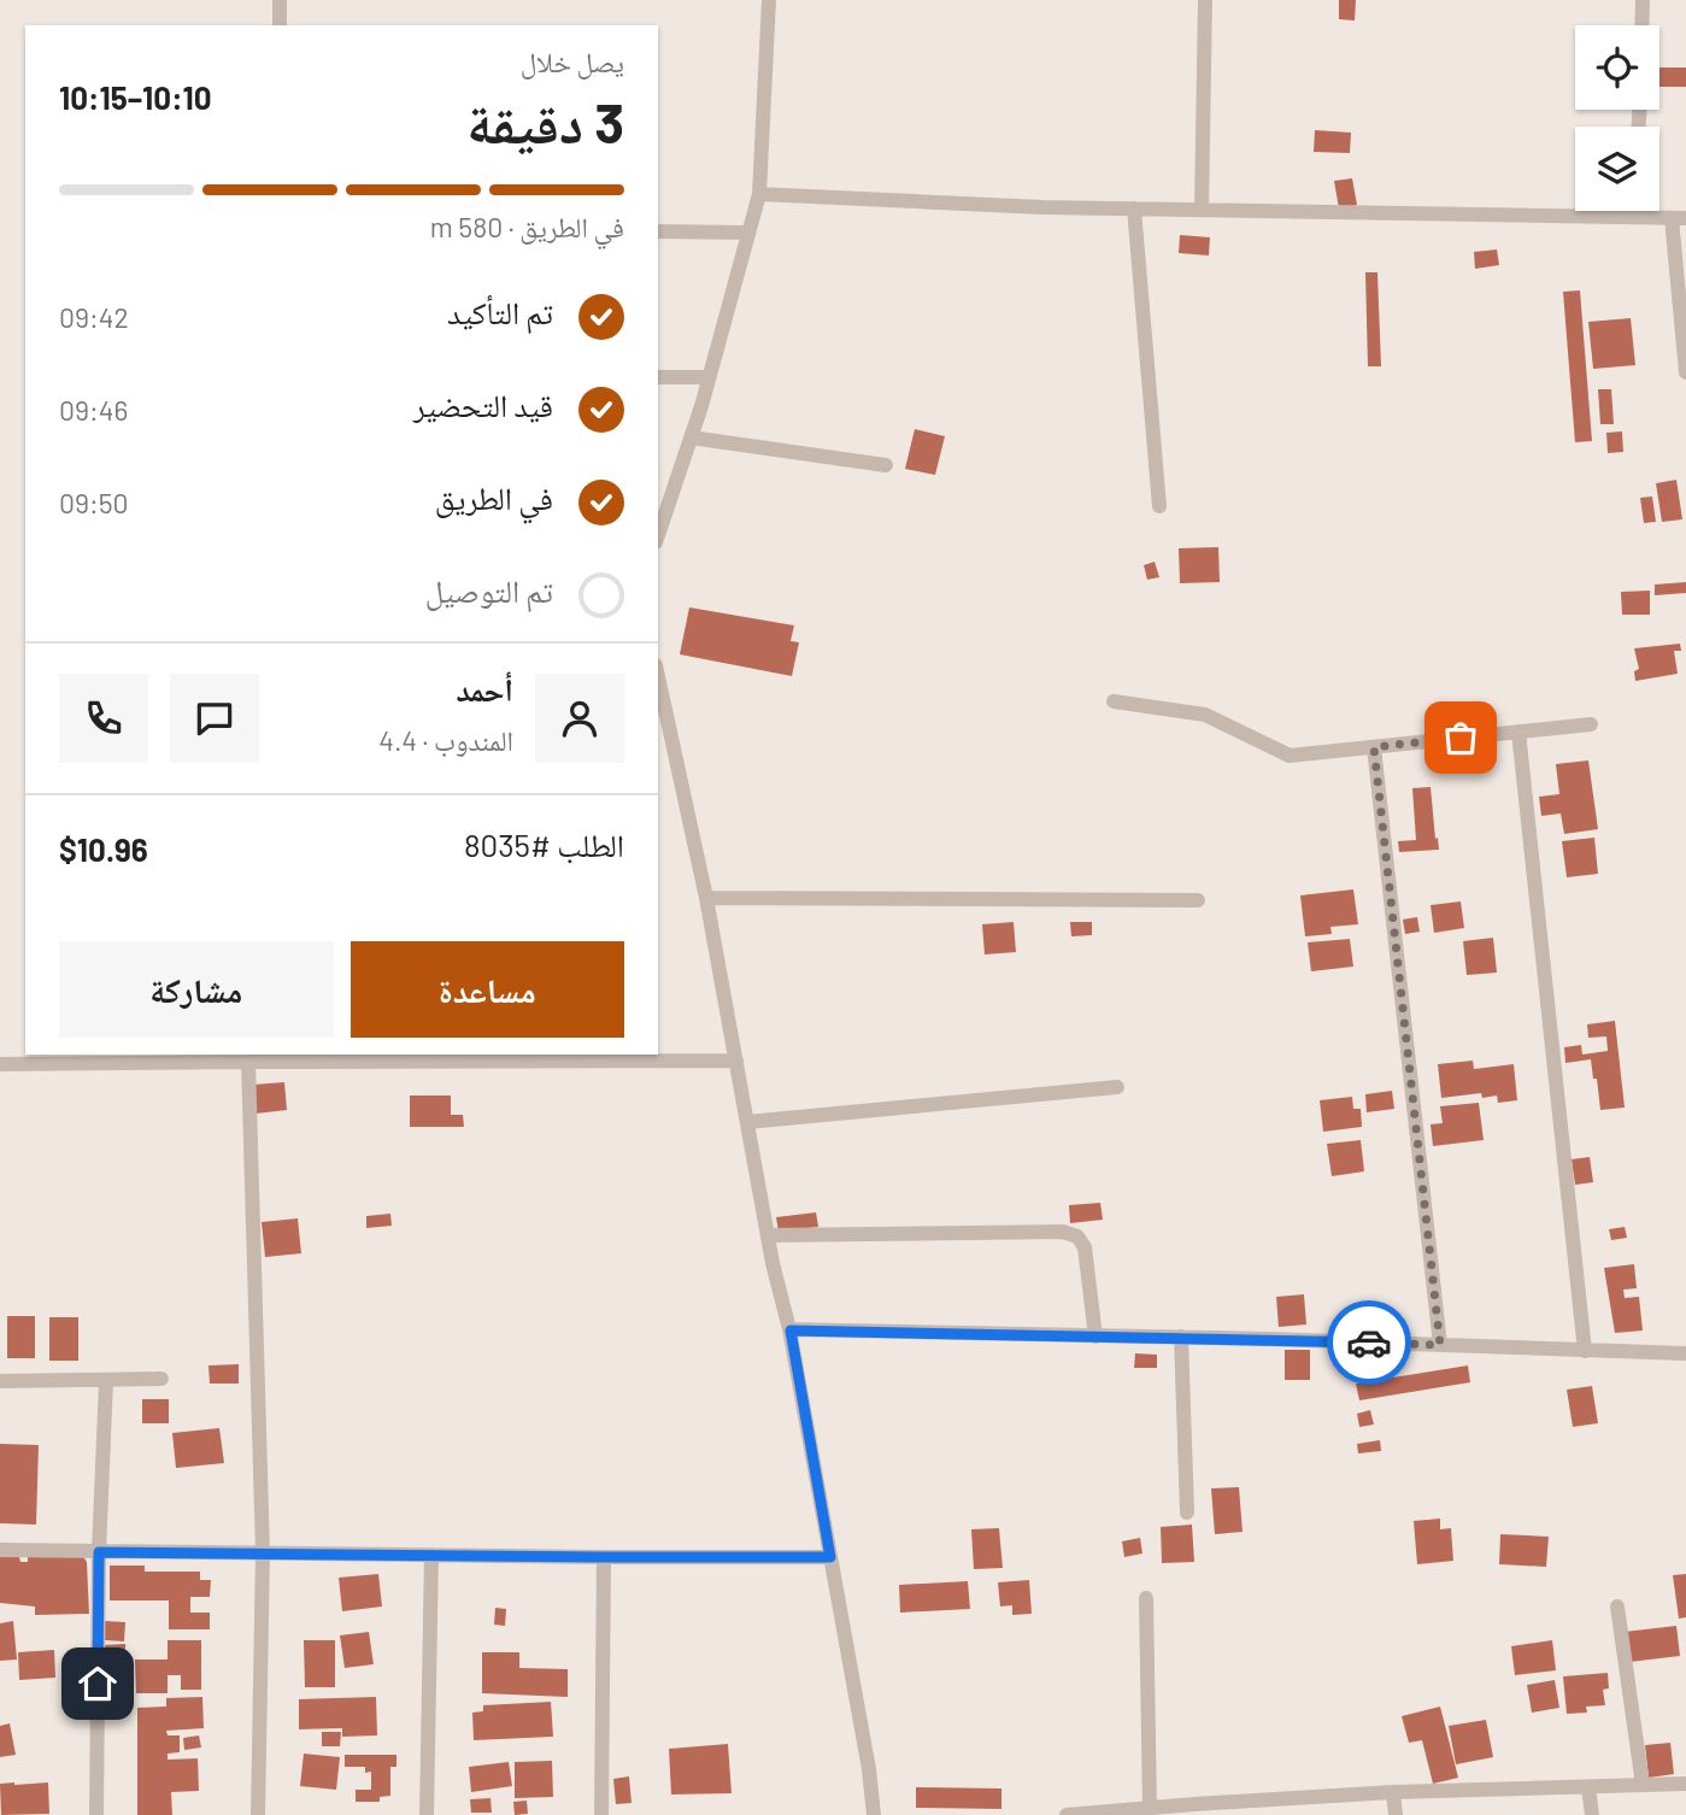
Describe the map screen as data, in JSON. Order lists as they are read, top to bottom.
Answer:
{
  "page": {
    "heading": ["3 دقيقة", "يصل خلال", "10:10–10:15"],
    "panel": [
      "أحمد",
      "المندوب · 4.4",
      "الطلب #8035",
      "$10.96"
    ],
    "bar": "في الطريق · 580 m",
    "list": [
      ["تم التأكيد", "09:42"],
      ["قيد التحضير", "09:46"],
      ["في الطريق", "09:50"],
      "تم التوصيل"
    ],
    "buttons": ["مساعدة", "مشاركة"]
  }
}
